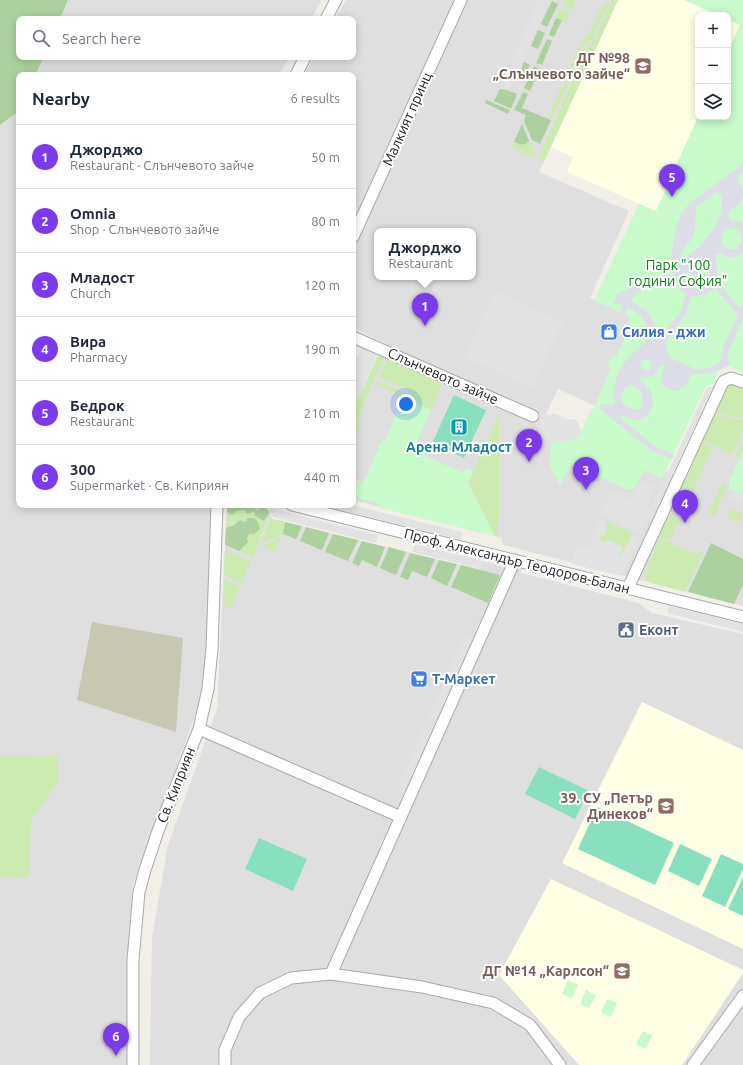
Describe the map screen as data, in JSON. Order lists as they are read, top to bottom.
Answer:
{
  "streets": {
    "street": [
      "Малкият принц",
      "Слънчевото зайче",
      "Проф. Александър Теодоров-Балан",
      "Св. Киприян"
    ]
  },
  "parks": ["Парк \"100 години София\""],
  "places": {
    "school or university": ["ДГ №98 „Слънчевото зайче“", "39. СУ „Петър Динеков“", "ДГ №14 „Карлсон“"],
    "shop": ["Силия - джи"],
    "building": ["Арена Младост"],
    "public building": ["Еконт"],
    "supermarket": ["Т-Маркет"]
  },
  "page": {
    "map_buttons": ["+", "−"],
    "search": "Search here",
    "heading": ["Nearby", "6 results"],
    "list": [
      {
        "mark": "1",
        "name": "Джорджо",
        "note": "Restaurant · Слънчевото зайче",
        "value": "50 m"
      },
      {
        "mark": "2",
        "name": "Omnia",
        "note": "Shop · Слънчевото зайче",
        "value": "80 m"
      },
      {
        "mark": "3",
        "name": "Младост",
        "note": "Church",
        "value": "120 m"
      },
      {
        "mark": "4",
        "name": "Вира",
        "note": "Pharmacy",
        "value": "190 m"
      },
      {
        "mark": "5",
        "name": "Бедрок",
        "note": "Restaurant",
        "value": "210 m"
      },
      {
        "mark": "6",
        "name": "300",
        "note": "Supermarket · Св. Киприян",
        "value": "440 m"
      }
    ],
    "pins": [
      "5",
      "1",
      "2",
      "3",
      "4",
      "6"
    ],
    "popup": ["Джорджо", "Restaurant"]
  }
}
